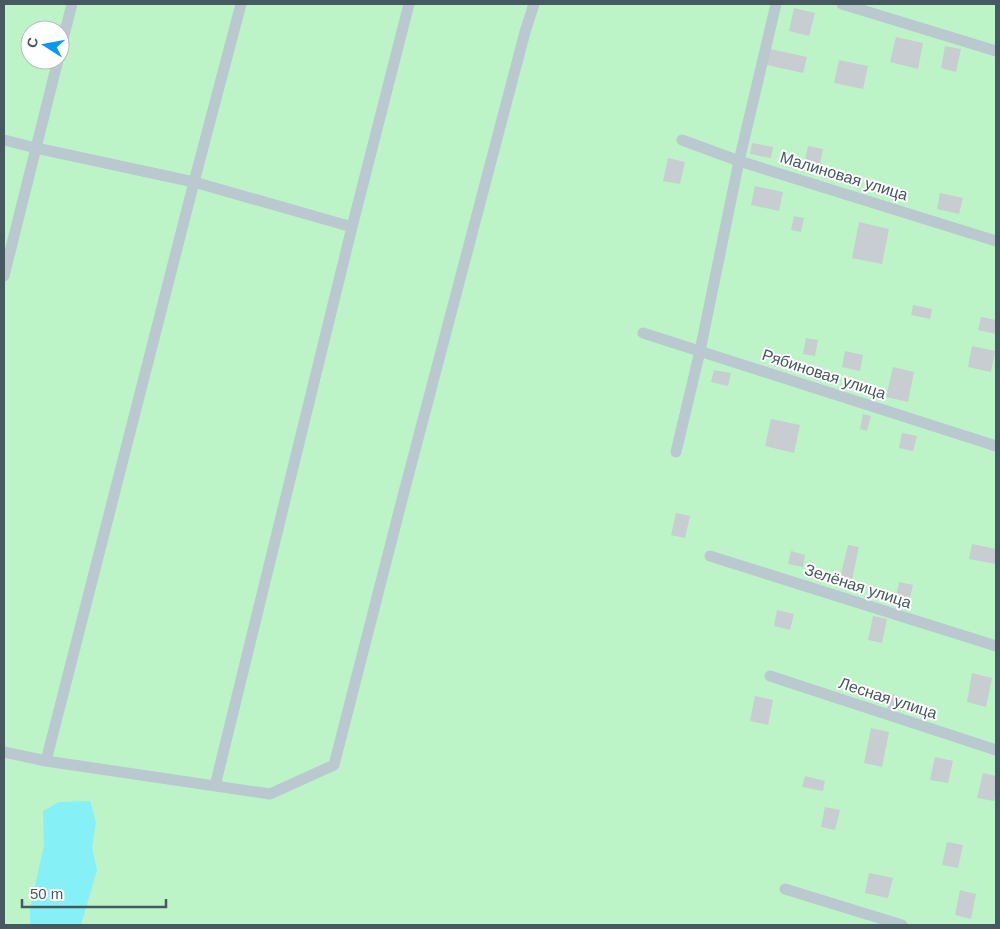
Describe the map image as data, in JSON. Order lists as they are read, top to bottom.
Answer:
{
  "streets": {
    "lane": [
      "Малиновая улица",
      "Рябиновая улица",
      "Зелёная улица",
      "Лесная улица"
    ]
  },
  "scale_bar": "50 m",
  "north": "left"
}
